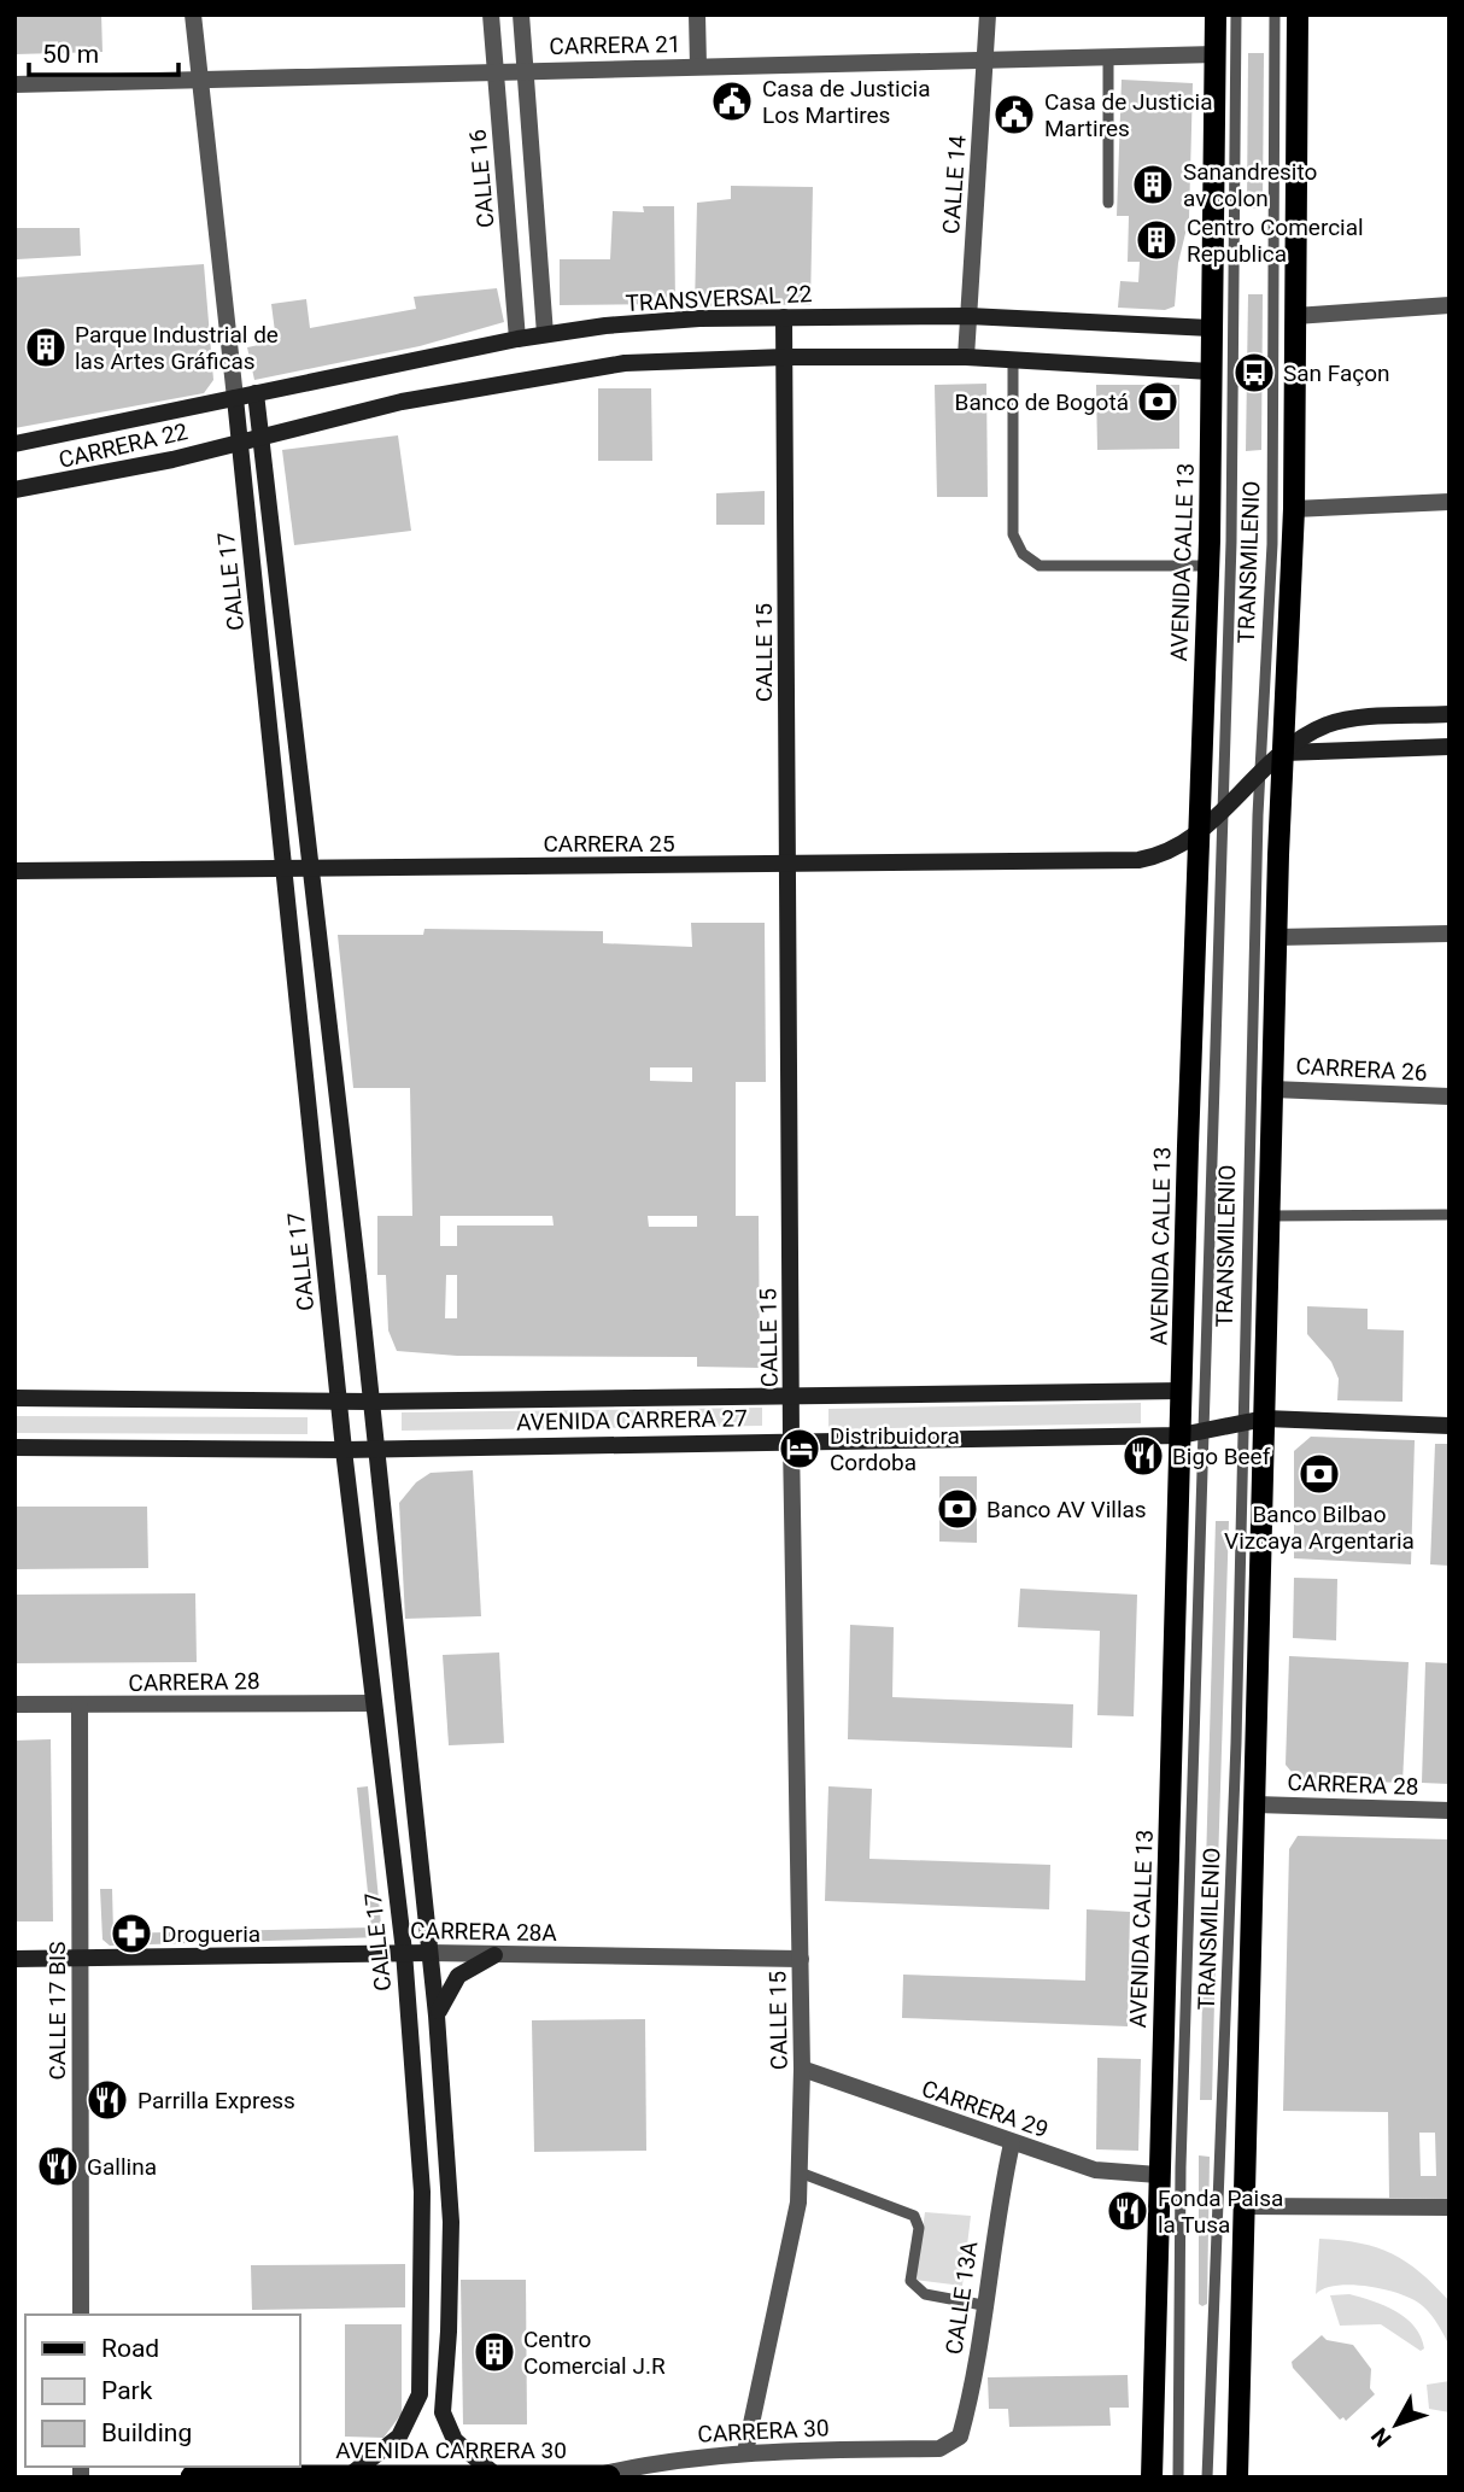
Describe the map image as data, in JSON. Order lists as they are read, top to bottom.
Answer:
{
  "streets": {
    "highway": ["AVENIDA CARRERA 30"],
    "main road": ["AVENIDA CALLE 13"],
    "street": [
      "CARRERA 21",
      "CALLE 16",
      "CALLE 14",
      "TRANSVERSAL 22",
      "CARRERA 22",
      "CALLE 17",
      "CALLE 15",
      "CARRERA 25",
      "CARRERA 26",
      "AVENIDA CARRERA 27",
      "CARRERA 28",
      "CARRERA 28A",
      "CALLE 17 BIS",
      "CARRERA 29",
      "CALLE 13A",
      "CARRERA 30"
    ],
    "lane": ["TRANSMILENIO"]
  },
  "crossings": [
    ["CARRERA 21", "CALLE 16"],
    ["CARRERA 21", "CALLE 14"],
    ["CARRERA 21", "AVENIDA CALLE 13"],
    ["CARRERA 21", "CALLE 17"],
    ["CALLE 16", "TRANSVERSAL 22"],
    ["CALLE 14", "TRANSVERSAL 22"],
    ["TRANSVERSAL 22", "CARRERA 22"],
    ["TRANSVERSAL 22", "AVENIDA CALLE 13"],
    ["TRANSVERSAL 22", "CALLE 17"],
    ["TRANSVERSAL 22", "CALLE 15"],
    ["CARRERA 22", "CALLE 17"],
    ["AVENIDA CALLE 13", "CARRERA 25"],
    ["AVENIDA CALLE 13", "AVENIDA CARRERA 27"],
    ["AVENIDA CALLE 13", "CARRERA 29"],
    ["TRANSMILENIO", "CARRERA 25"],
    ["TRANSMILENIO", "AVENIDA CARRERA 27"],
    ["CALLE 17", "CARRERA 25"],
    ["CALLE 17", "AVENIDA CARRERA 27"],
    ["CALLE 17", "CARRERA 28"],
    ["CALLE 17", "CARRERA 28A"],
    ["CALLE 17", "AVENIDA CARRERA 30"],
    ["CALLE 15", "CARRERA 25"],
    ["CALLE 15", "AVENIDA CARRERA 27"],
    ["CALLE 15", "CARRERA 28A"],
    ["CALLE 15", "CARRERA 29"],
    ["CALLE 15", "CARRERA 30"],
    ["CARRERA 28", "CALLE 17 BIS"],
    ["CARRERA 28A", "CALLE 17 BIS"],
    ["CARRERA 29", "CALLE 13A"],
    ["CALLE 13A", "CARRERA 30"],
    ["CARRERA 30", "AVENIDA CARRERA 30"]
  ],
  "places": {
    "public building": ["Casa de Justicia Los Martires", "Casa de Justicia Martires"],
    "building": [
      "Sanandresito av colon",
      "Centro Comercial Republica",
      "Parque Industrial de las Artes Gráficas",
      "Centro Comercial J.R"
    ],
    "bus stop": ["San Façon"],
    "bank": ["Banco de Bogotá", "Banco Bilbao Vizcaya Argentaria", "Banco AV Villas"],
    "hotel": ["Distribuidora Cordoba"],
    "restaurant": [
      "Bigo Beef",
      "Parrilla Express",
      "Gallina",
      "Fonda Paisa la Tusa"
    ],
    "pharmacy": ["Drogueria"]
  },
  "legend": ["Road", "Park", "Building"],
  "scale_bar": "50 m",
  "north": "bottom left"
}
